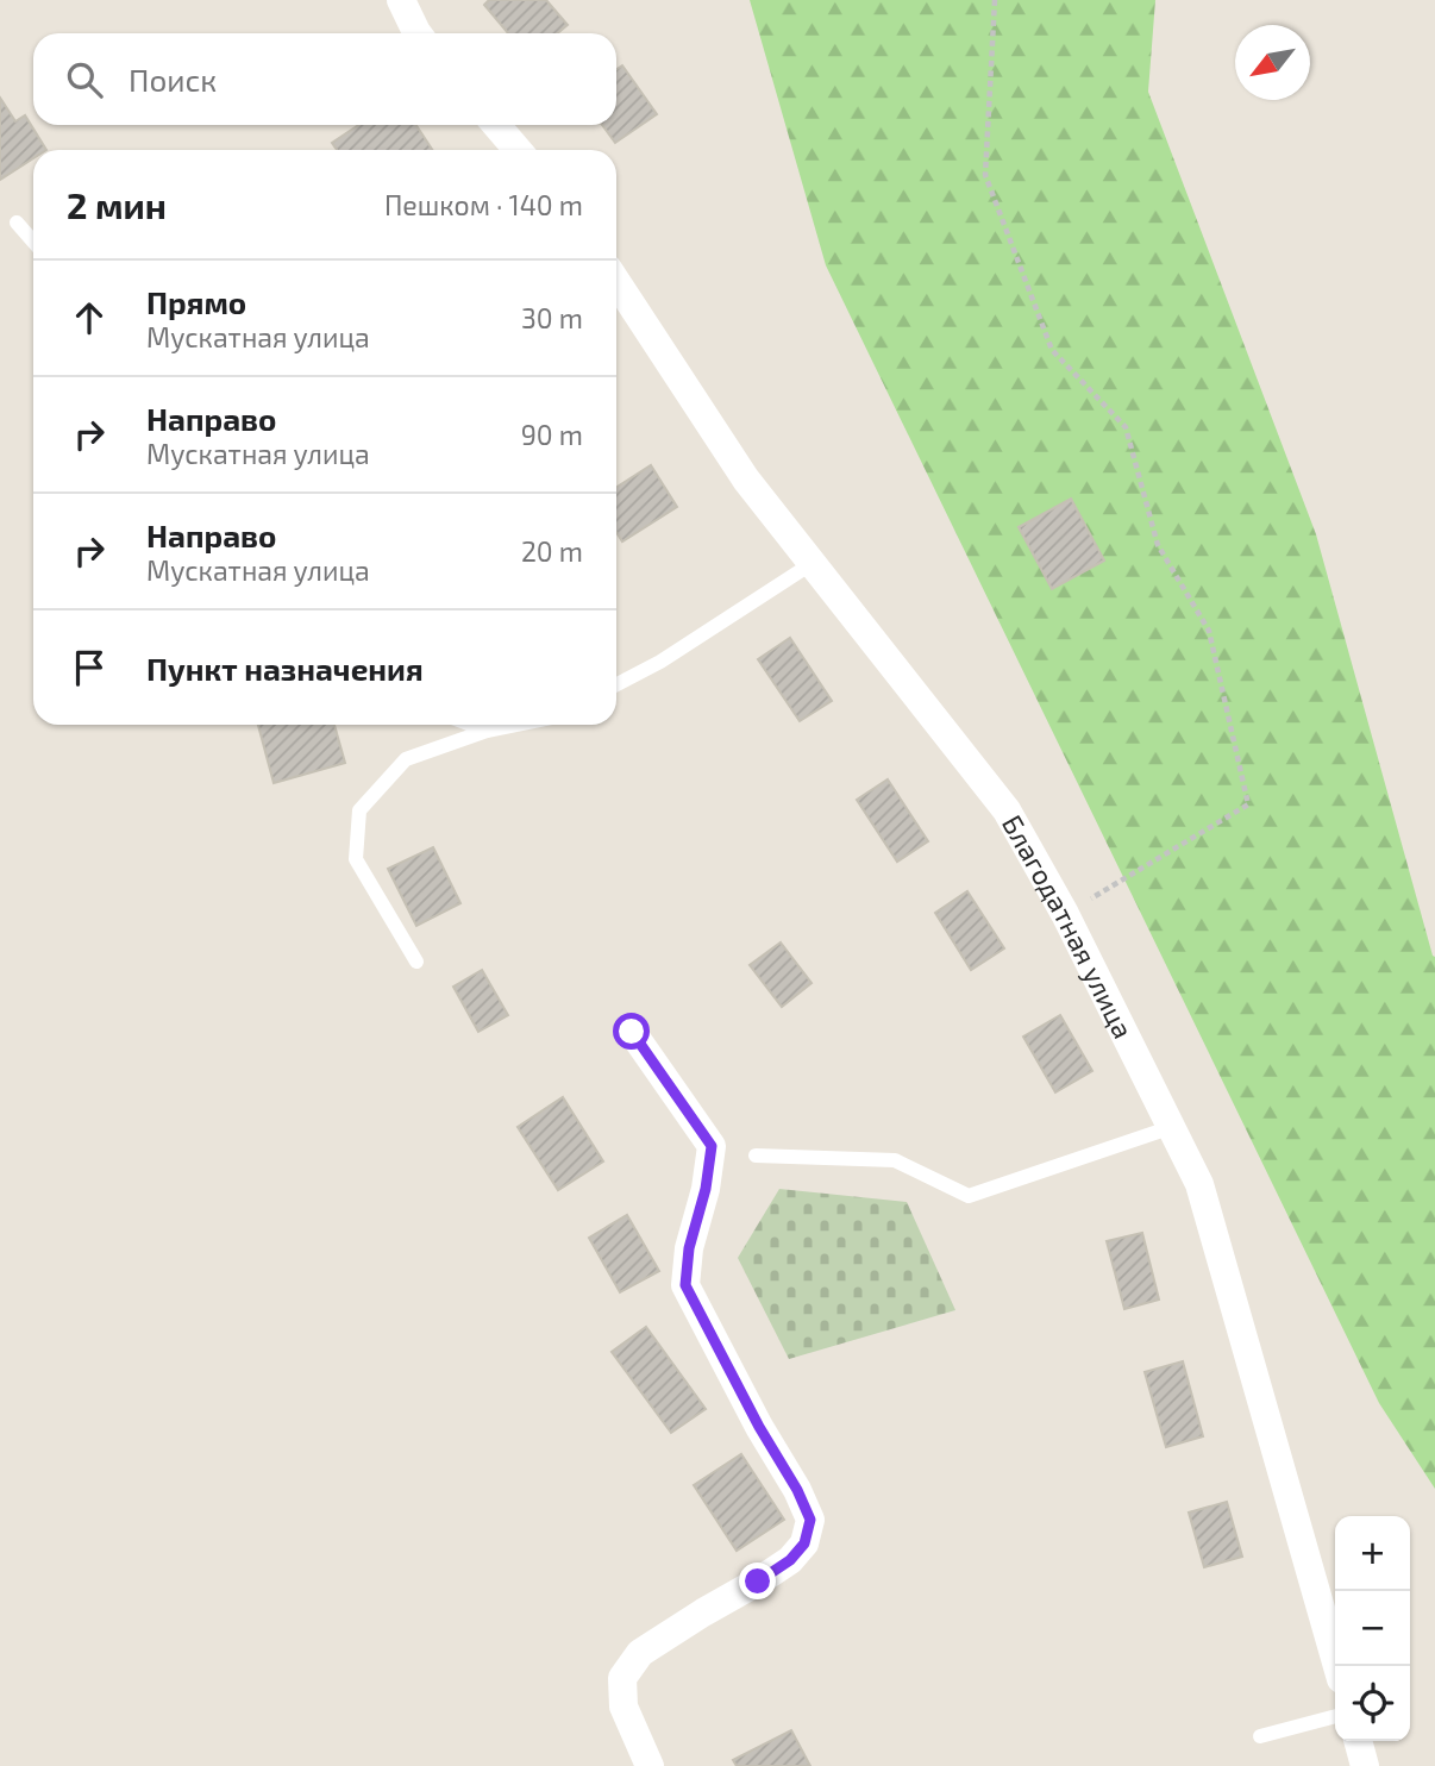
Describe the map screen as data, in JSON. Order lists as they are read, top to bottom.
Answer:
{
  "streets": {
    "street": ["Благодатная улица"]
  },
  "north": "bottom left",
  "page": {
    "search": "Поиск",
    "heading": ["2 мин", "Пешком · 140 m"],
    "list": [
      ["Прямо", "Мускатная улица", "30 m"],
      ["Направо", "Мускатная улица", "90 m"],
      ["Направо", "Мускатная улица", "20 m"],
      "Пункт назначения"
    ],
    "map_buttons": ["+", "−"]
  }
}
